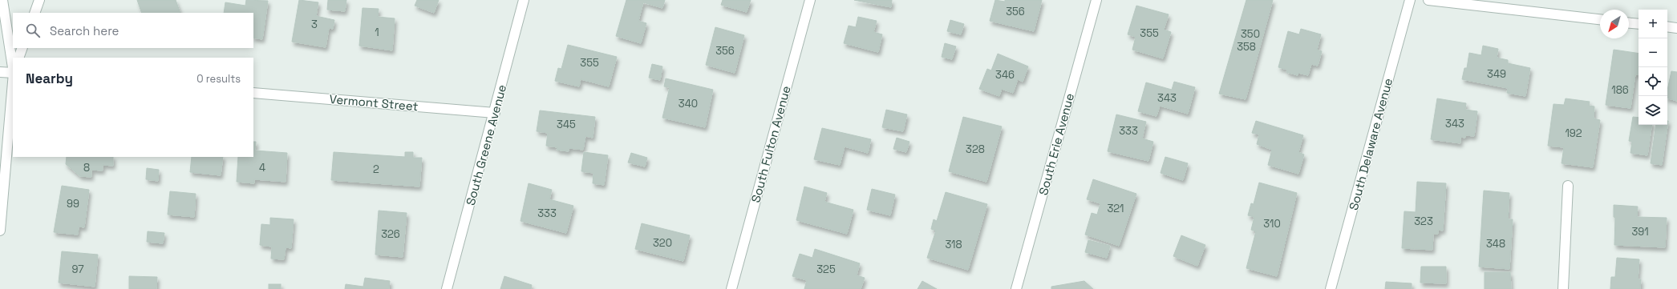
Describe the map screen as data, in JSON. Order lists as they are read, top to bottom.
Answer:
{
  "streets": {
    "street": [
      "Vermont Street",
      "South Fulton Avenue",
      "South Erie Avenue",
      "South Delaware Avenue",
      "South Greene Avenue"
    ]
  },
  "crossings": [
    ["Vermont Street", "South Greene Avenue"]
  ],
  "house_numbers": [
    "356",
    "3",
    "1",
    "355",
    "350",
    "358",
    "356",
    "355",
    "349",
    "346",
    "186",
    "343",
    "340",
    "343",
    "345",
    "333",
    "192",
    "328",
    "8",
    "4",
    "2",
    "99",
    "321",
    "333",
    "323",
    "310",
    "391",
    "326",
    "320",
    "348",
    "318",
    "97",
    "325"
  ],
  "north": "bottom left",
  "page": {
    "map_buttons": ["+", "−"],
    "search": "Search here",
    "heading": ["Nearby", "0 results"]
  }
}
